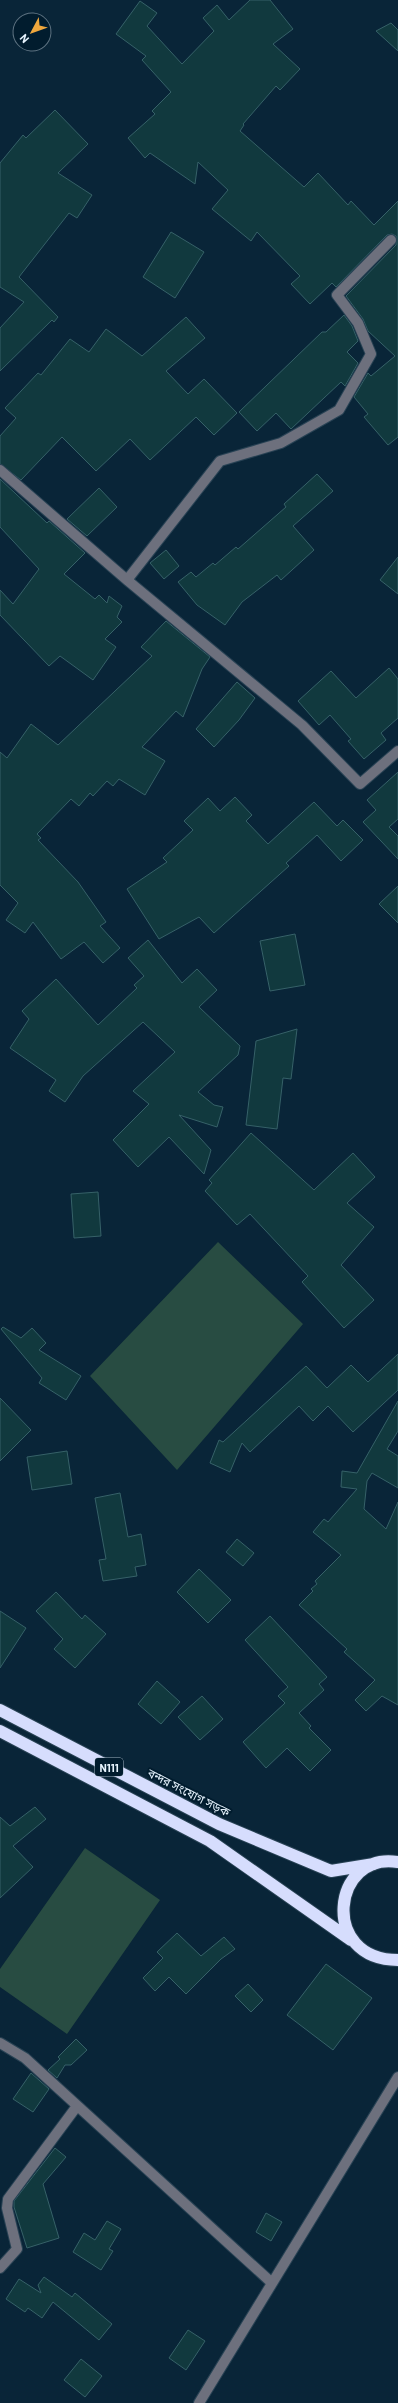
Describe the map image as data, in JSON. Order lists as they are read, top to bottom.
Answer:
{
  "streets": {
    "highway": ["N111", "বন্দর সংযোগ সড়ক"]
  },
  "crossings": [
    ["N111", "বন্দর সংযোগ সড়ক"]
  ],
  "north": "bottom left"
}
